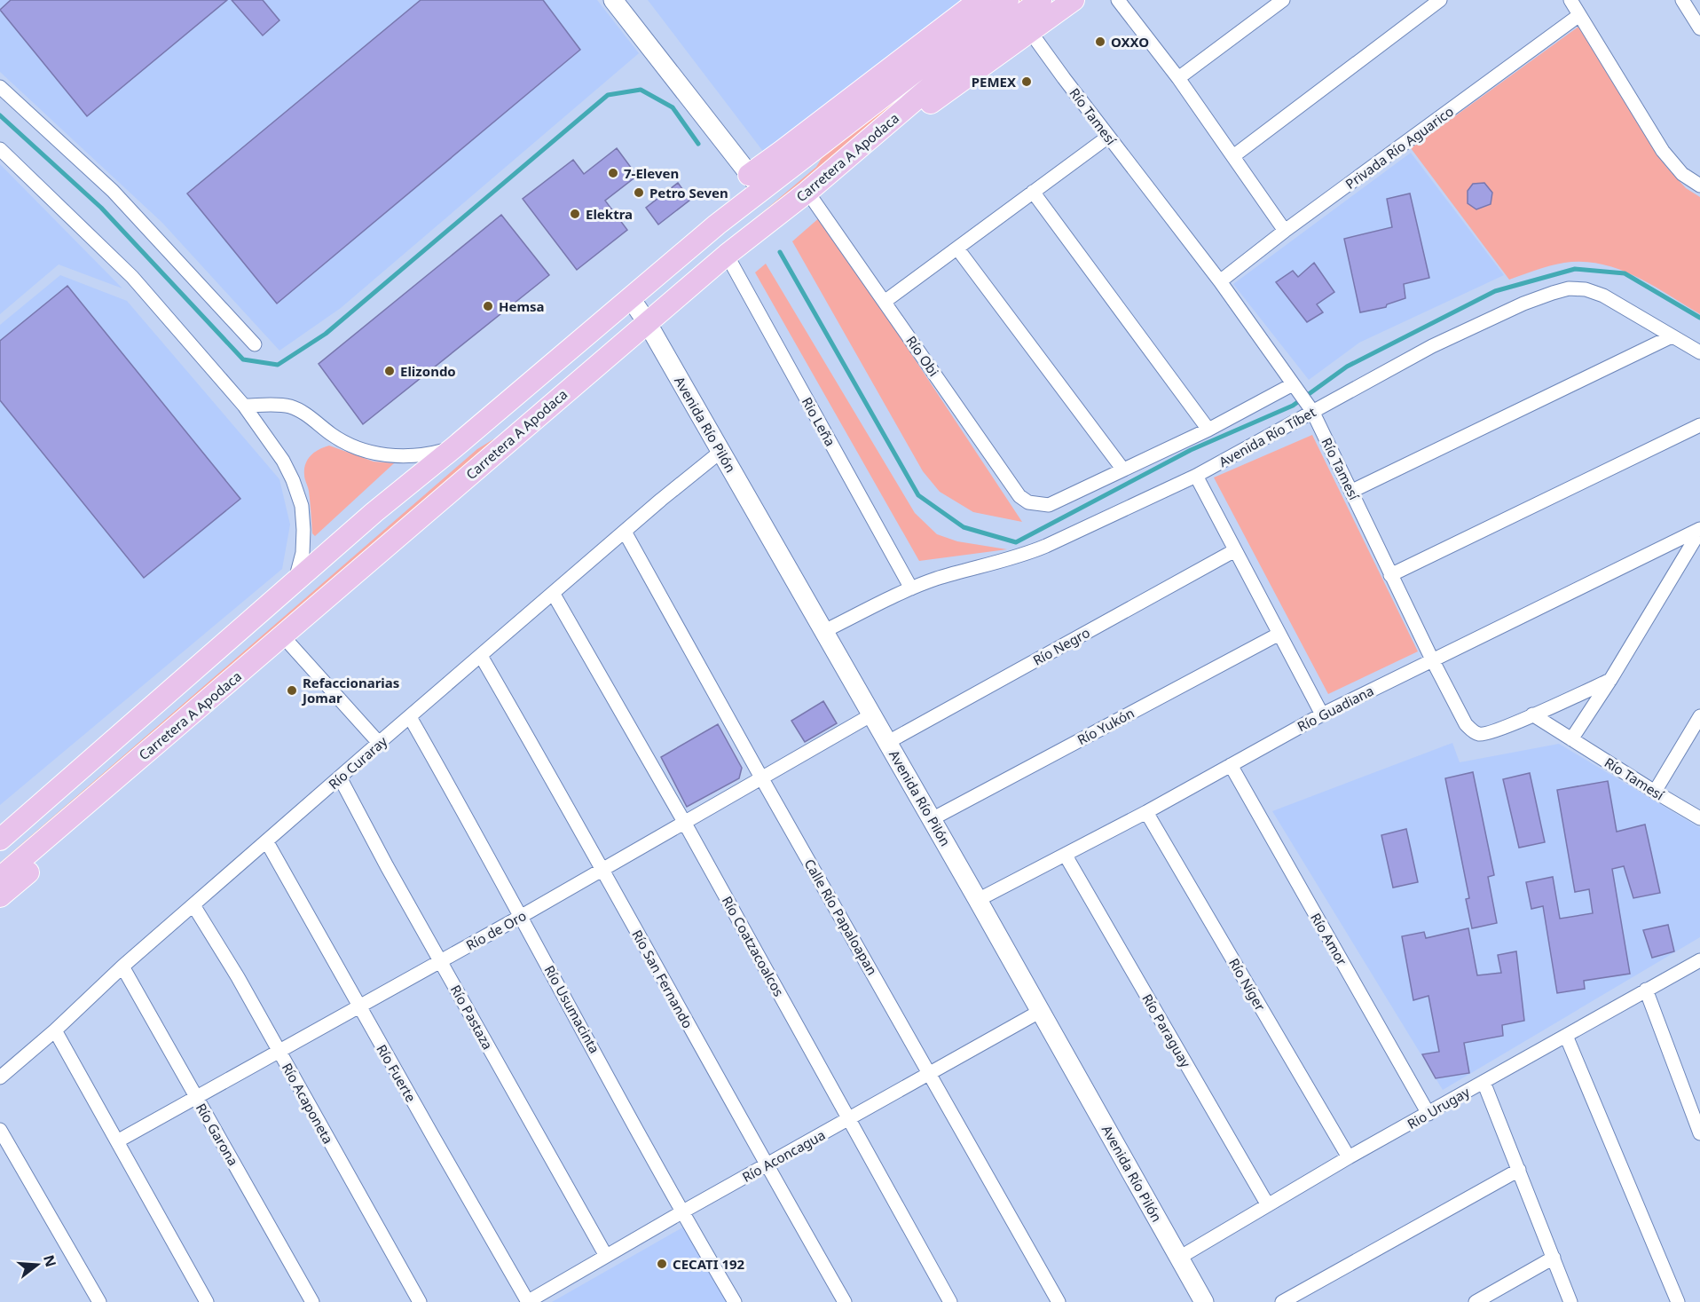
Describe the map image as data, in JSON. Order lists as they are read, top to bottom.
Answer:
{
  "streets": {
    "main road": ["Carretera A Apodaca", "Avenida Río Pilón"],
    "street": [
      "Río Tamesí",
      "Privada Río Aguarico",
      "Río Obi",
      "Rio Leña",
      "Avenida Río Tíbet",
      "Río Negro",
      "Río Guadiana",
      "Río Yukón",
      "Río Curaray",
      "Calle Río Papaloapan",
      "Río de Oro",
      "Río Amor",
      "Río Coatzacoalcos",
      "Río San Fernando",
      "Río Níger",
      "Río Usumacinta",
      "Río Pastaza",
      "Río Paraguay",
      "Río Fuerte",
      "Río Acaponeta",
      "Rio Urugay",
      "Río Garona",
      "Río Aconcagua"
    ]
  },
  "crossings": [
    ["Río Tamesí", "Privada Río Aguarico"],
    ["Río Tamesí", "Carretera A Apodaca"],
    ["Río Tamesí", "Avenida Río Tíbet"],
    ["Río Tamesí", "Río Guadiana"],
    ["Carretera A Apodaca", "Río Obi"],
    ["Carretera A Apodaca", "Rio Leña"],
    ["Carretera A Apodaca", "Avenida Río Pilón"],
    ["Rio Leña", "Avenida Río Tíbet"],
    ["Avenida Río Pilón", "Avenida Río Tíbet"],
    ["Avenida Río Pilón", "Río Negro"],
    ["Avenida Río Pilón", "Río Guadiana"],
    ["Avenida Río Pilón", "Río Yukón"],
    ["Avenida Río Pilón", "Río Curaray"],
    ["Avenida Río Pilón", "Río de Oro"],
    ["Avenida Río Pilón", "Rio Urugay"],
    ["Avenida Río Pilón", "Río Aconcagua"],
    ["Río Guadiana", "Río Amor"],
    ["Río Guadiana", "Río Níger"],
    ["Río Guadiana", "Río Paraguay"],
    ["Río Curaray", "Calle Río Papaloapan"],
    ["Río Curaray", "Río Coatzacoalcos"],
    ["Río Curaray", "Río San Fernando"],
    ["Río Curaray", "Río Usumacinta"],
    ["Río Curaray", "Río Pastaza"],
    ["Río Curaray", "Río Fuerte"],
    ["Río Curaray", "Río Acaponeta"],
    ["Río Curaray", "Río Garona"],
    ["Calle Río Papaloapan", "Río de Oro"],
    ["Calle Río Papaloapan", "Río Aconcagua"],
    ["Río de Oro", "Río Coatzacoalcos"],
    ["Río de Oro", "Río San Fernando"],
    ["Río de Oro", "Río Usumacinta"],
    ["Río de Oro", "Río Pastaza"],
    ["Río de Oro", "Río Fuerte"],
    ["Río de Oro", "Río Acaponeta"],
    ["Río de Oro", "Río Garona"],
    ["Río Amor", "Rio Urugay"],
    ["Río Coatzacoalcos", "Río Aconcagua"],
    ["Río San Fernando", "Río Aconcagua"],
    ["Río Níger", "Rio Urugay"],
    ["Río Usumacinta", "Río Aconcagua"],
    ["Río Pastaza", "Río Aconcagua"],
    ["Río Paraguay", "Rio Urugay"],
    ["Río Fuerte", "Río Aconcagua"]
  ],
  "places": [
    "OXXO",
    "PEMEX",
    "7-Eleven",
    "Petro Seven",
    "Elektra",
    "Hemsa",
    "Elizondo",
    "Refaccionarias Jomar",
    "CECATI 192"
  ],
  "north": "right"
}
